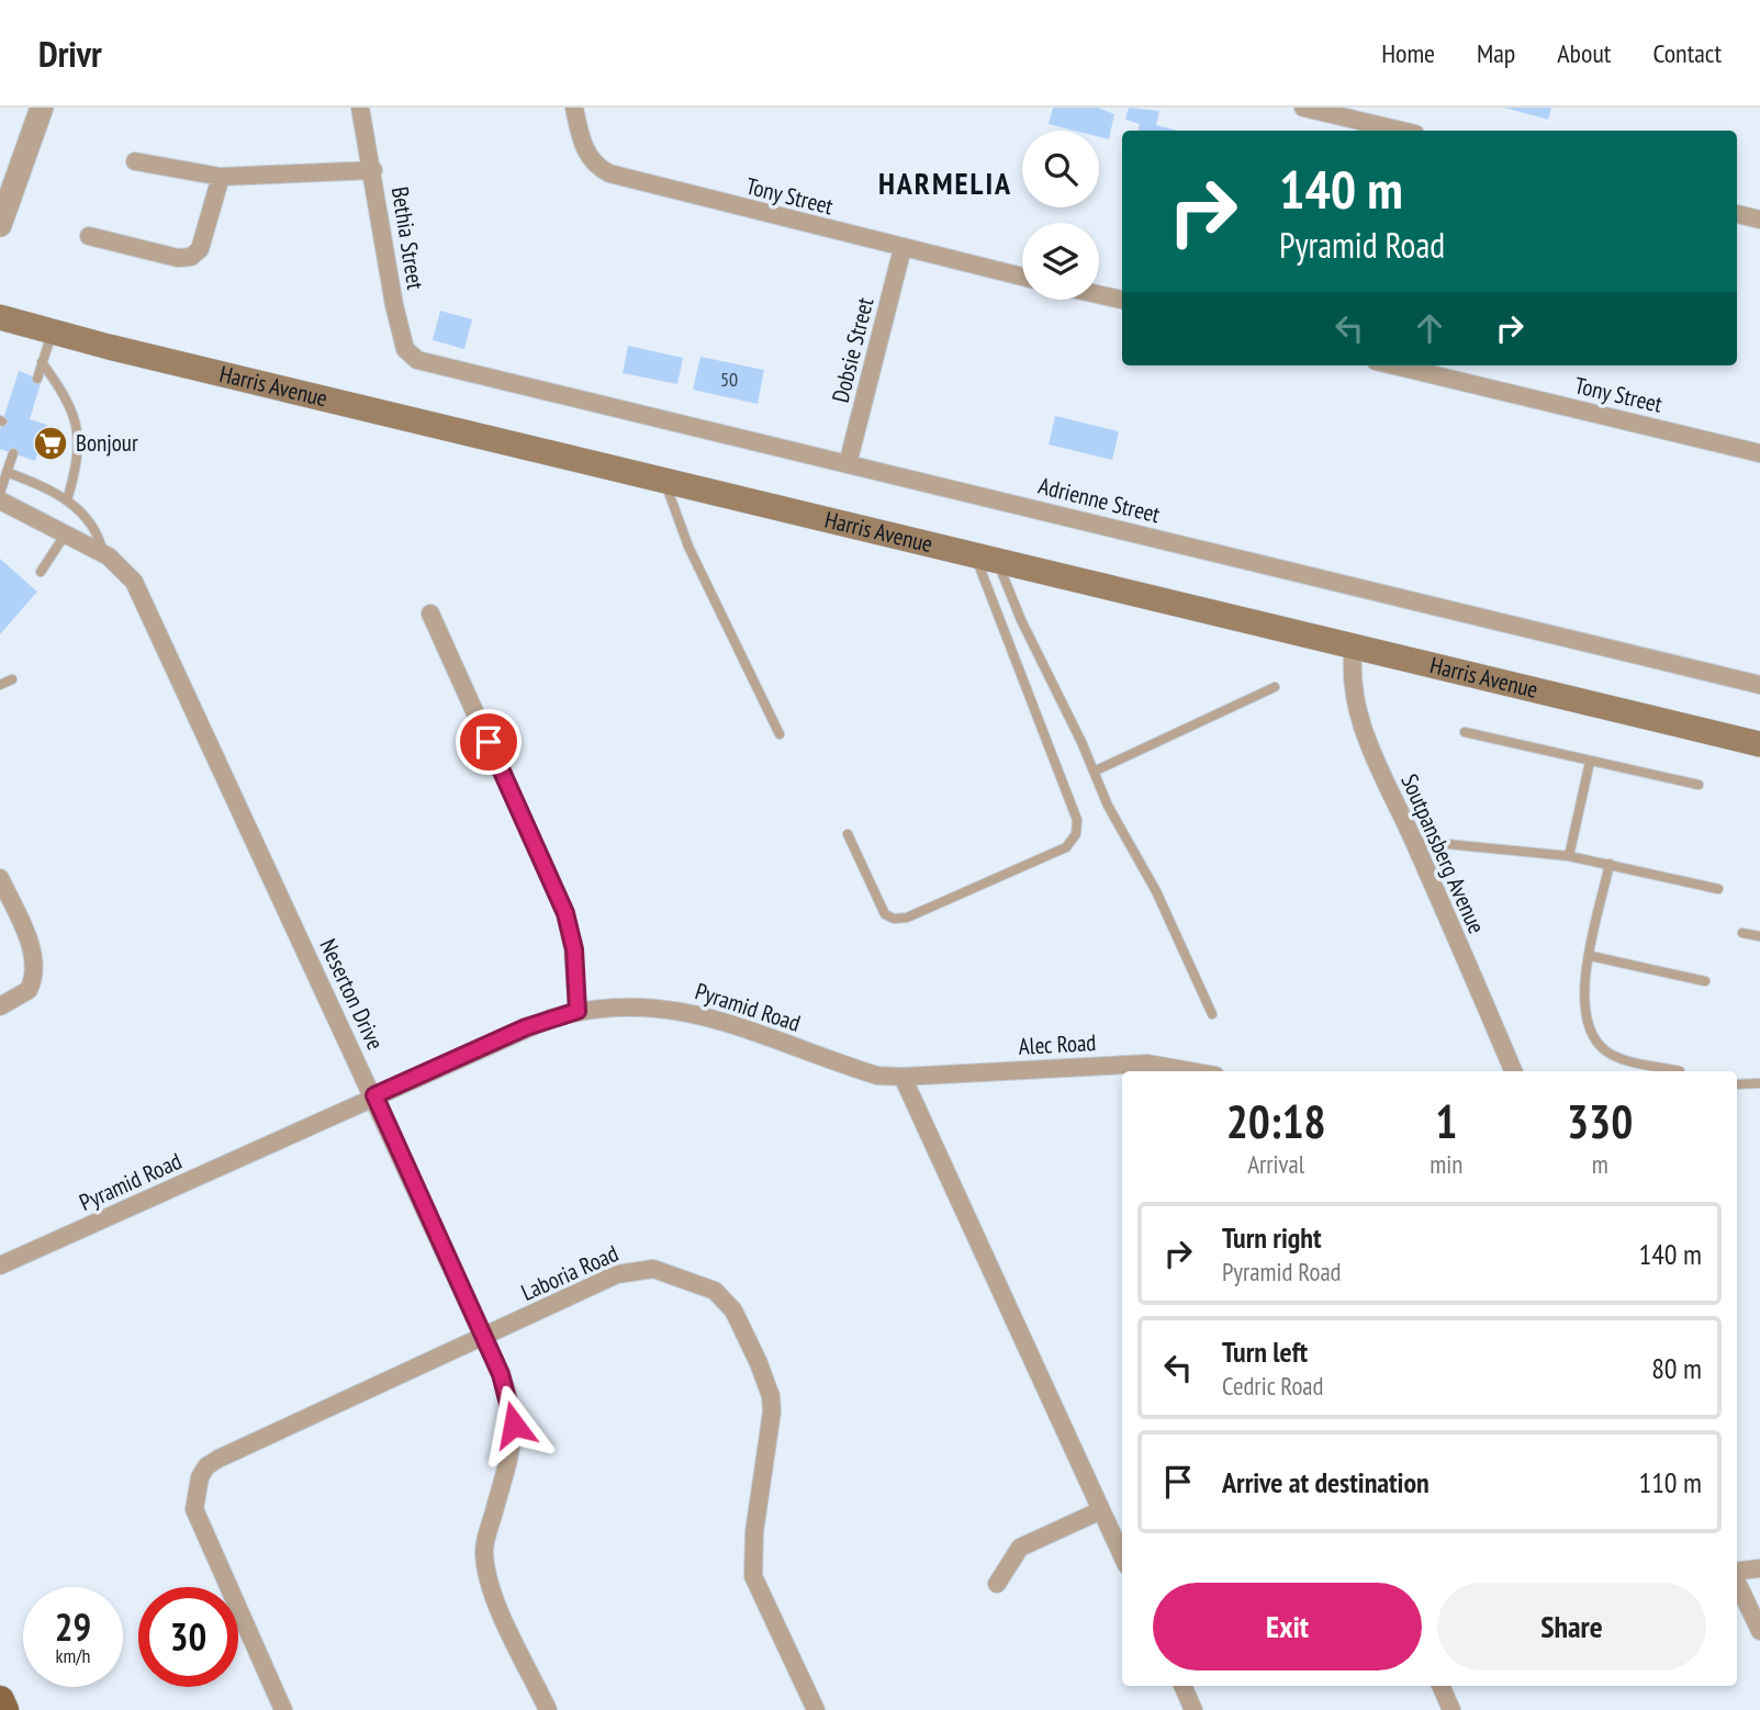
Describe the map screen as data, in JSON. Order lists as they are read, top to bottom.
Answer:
{
  "streets": {
    "main road": ["Harris Avenue"],
    "street": [
      "Tony Street",
      "Bethia Street",
      "Dobsie Street",
      "Adrienne Street",
      "Soutpansberg Avenue",
      "Neserton Drive",
      "Pyramid Road",
      "Alec Road",
      "Laboria Road"
    ]
  },
  "crossings": [
    ["Tony Street", "Dobsie Street"],
    ["Bethia Street", "Adrienne Street"],
    ["Dobsie Street", "Adrienne Street"],
    ["Harris Avenue", "Soutpansberg Avenue"],
    ["Neserton Drive", "Pyramid Road"],
    ["Neserton Drive", "Laboria Road"],
    ["Pyramid Road", "Alec Road"]
  ],
  "districts": ["HARMELIA"],
  "places": {
    "supermarket": ["Bonjour"]
  },
  "house_numbers": ["50"],
  "page": {
    "header": "Drivr",
    "nav": [
      "Home",
      "Map",
      "About",
      "Contact"
    ],
    "turn": ["140 m", "Pyramid Road"],
    "eta": [
      "20:18",
      "Arrival",
      "1",
      "min",
      "330",
      "m"
    ],
    "list": [
      {
        "name": "Turn right",
        "note": "Pyramid Road",
        "value": "140 m"
      },
      {
        "name": "Turn left",
        "note": "Cedric Road",
        "value": "80 m"
      },
      {
        "name": "Arrive at destination",
        "value": "110 m"
      }
    ],
    "buttons": ["Exit", "Share"],
    "speed": "29 km/h",
    "limit": "30"
  }
}
